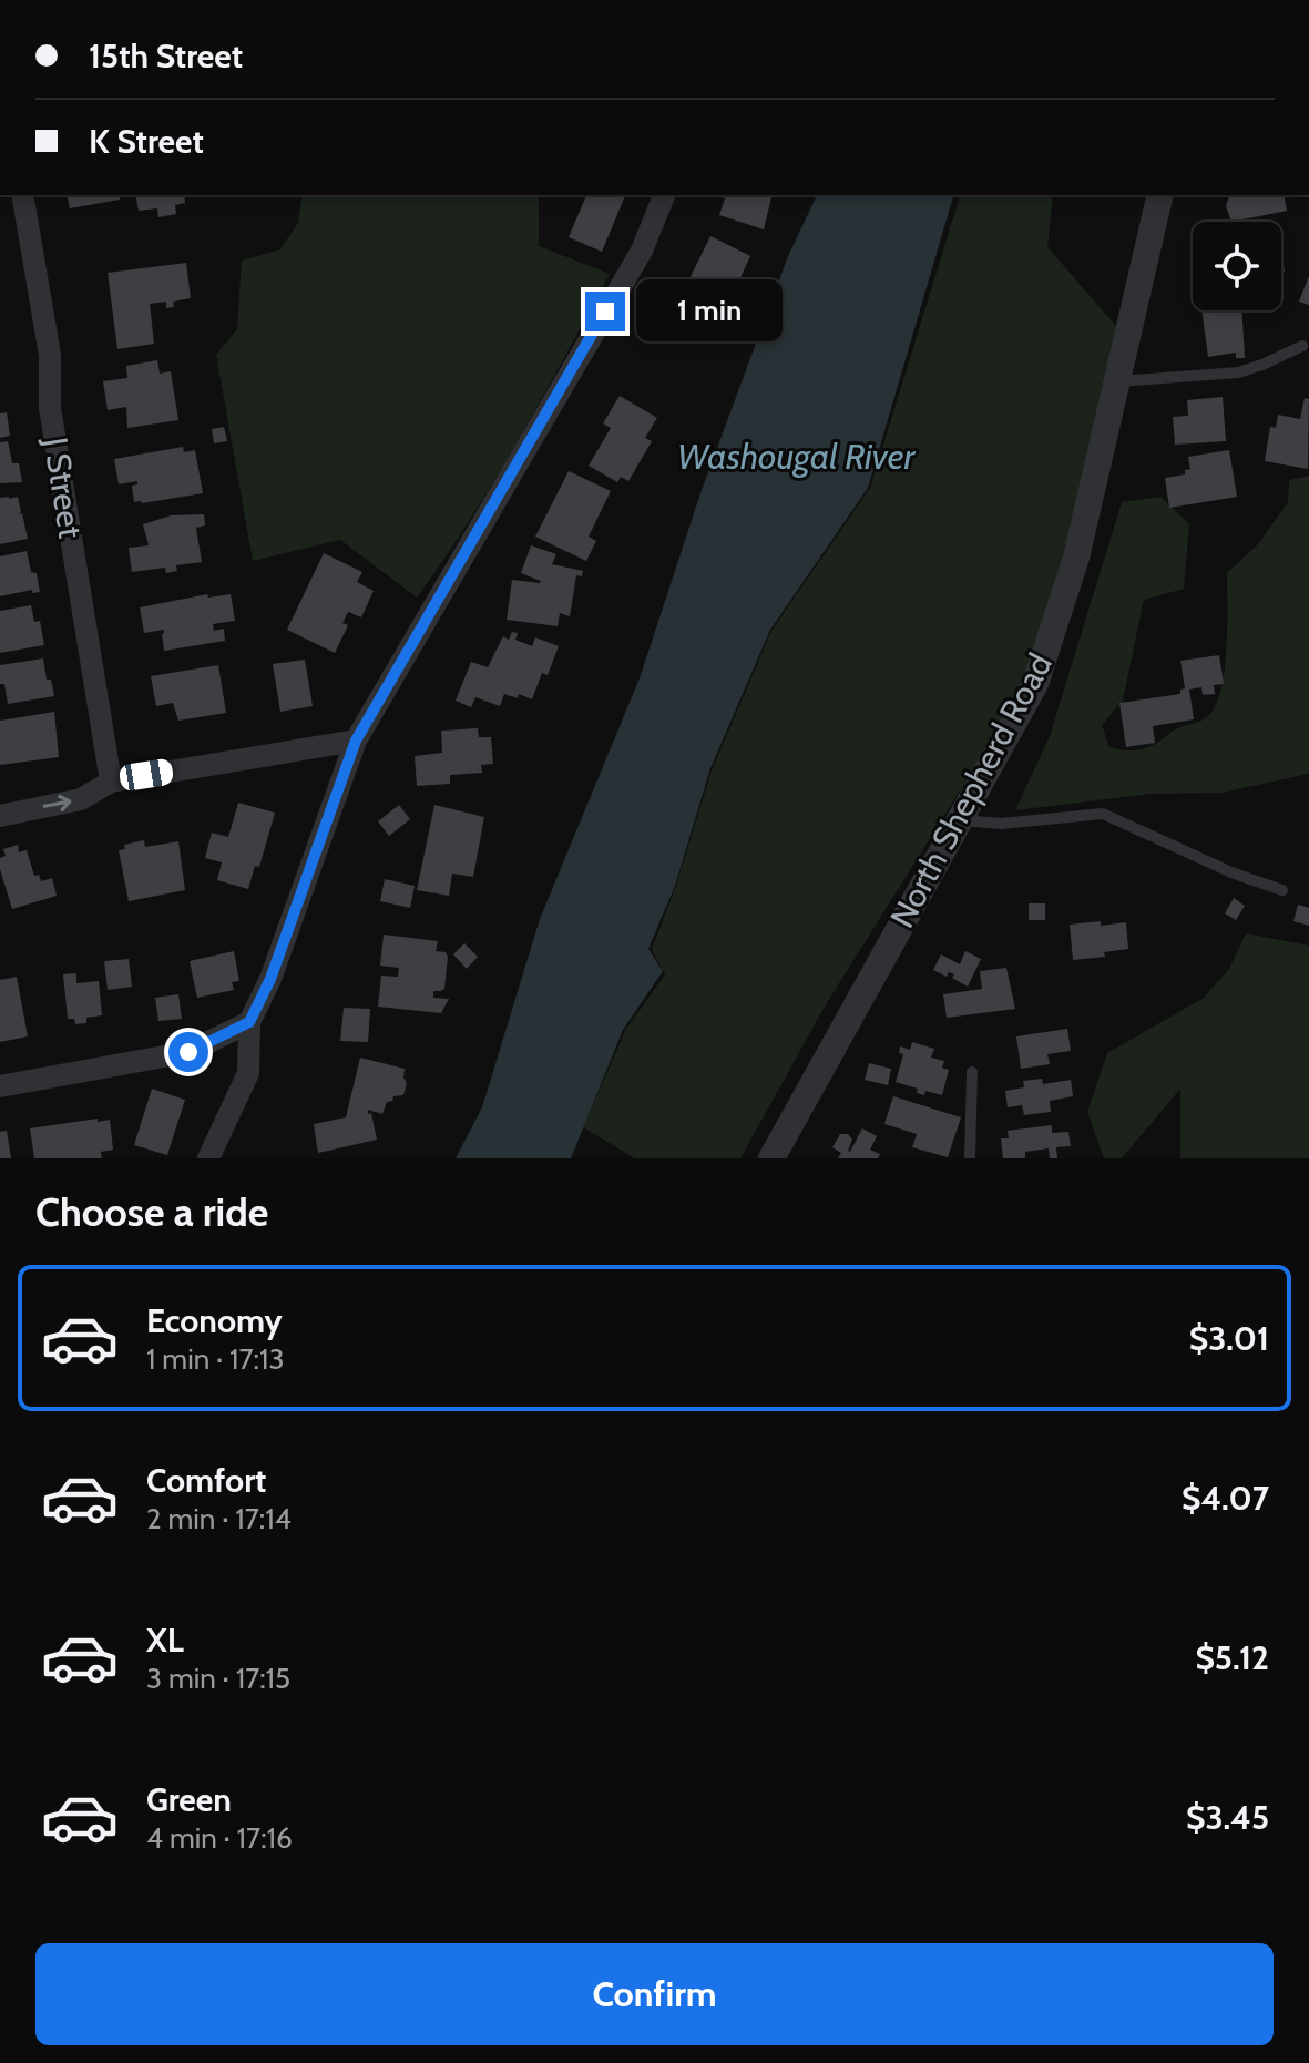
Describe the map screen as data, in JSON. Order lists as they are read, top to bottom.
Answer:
{
  "streets": {
    "street": ["J Street", "North Shepherd Road"]
  },
  "water": ["Washougal River"],
  "page": {
    "banner": ["15th Street", "K Street"],
    "bubble": "1 min",
    "heading": "Choose a ride",
    "list": [
      {
        "name": "Economy",
        "note": "1 min · 17:13",
        "value": "$3.01"
      },
      {
        "name": "Comfort",
        "note": "2 min · 17:14",
        "value": "$4.07"
      },
      {
        "name": "XL",
        "note": "3 min · 17:15",
        "value": "$5.12"
      },
      {
        "name": "Green",
        "note": "4 min · 17:16",
        "value": "$3.45"
      }
    ],
    "buttons": "Confirm"
  }
}
